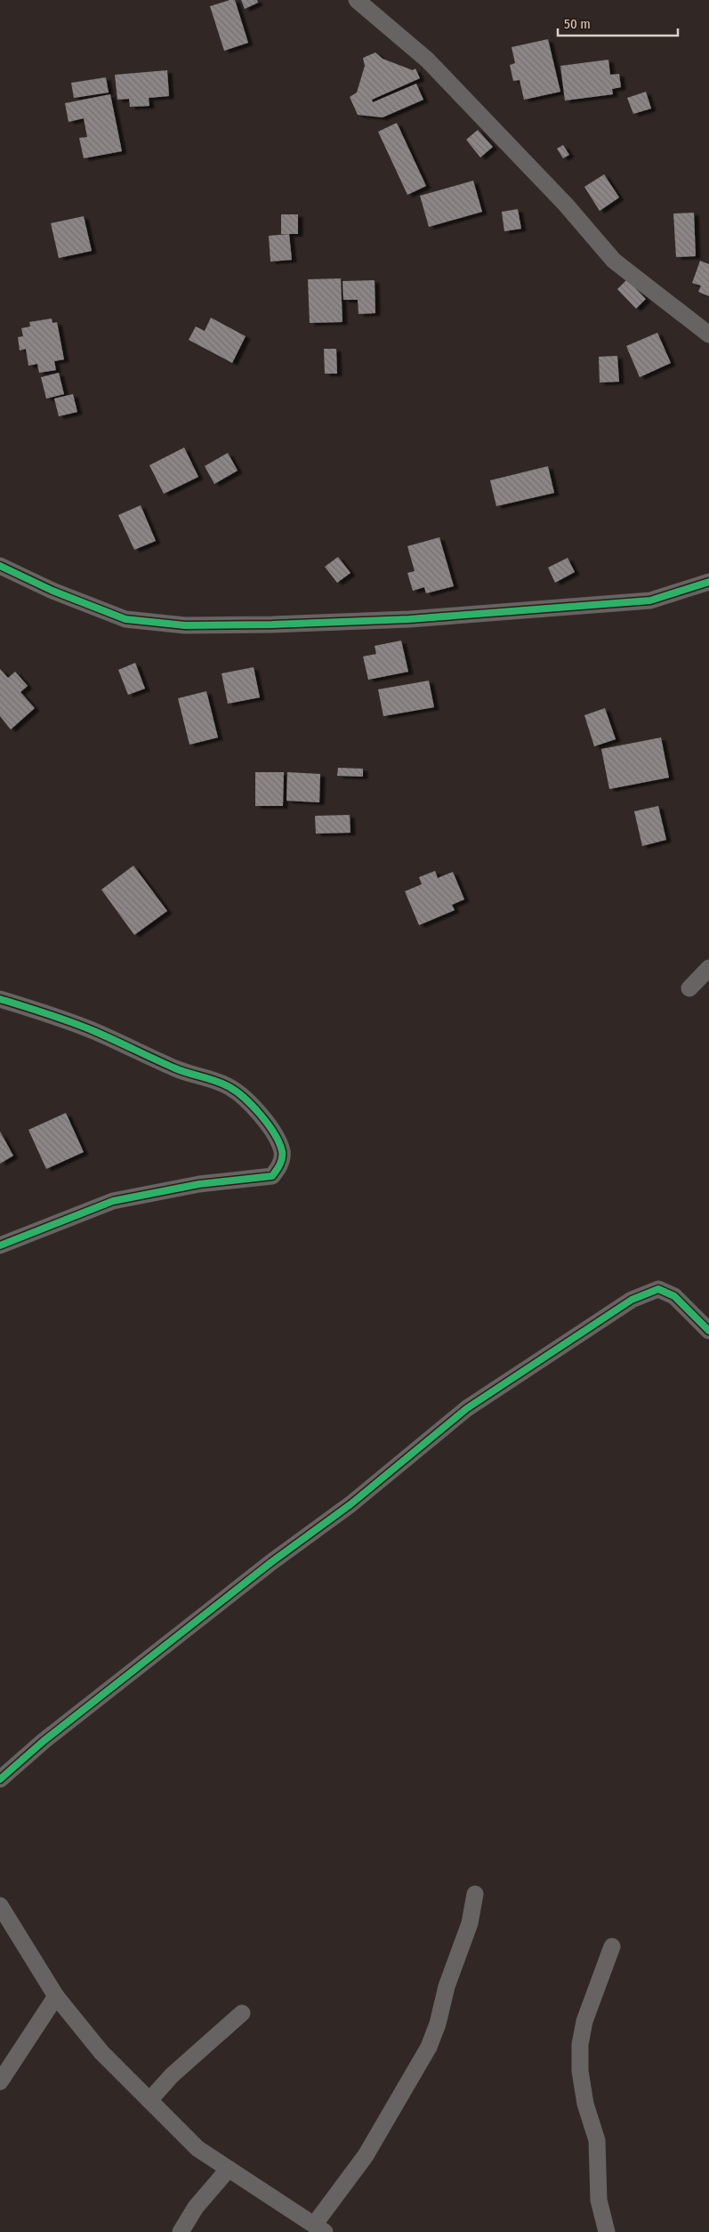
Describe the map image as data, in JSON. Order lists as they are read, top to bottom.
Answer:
{
  "scale_bar": "50 m"
}
